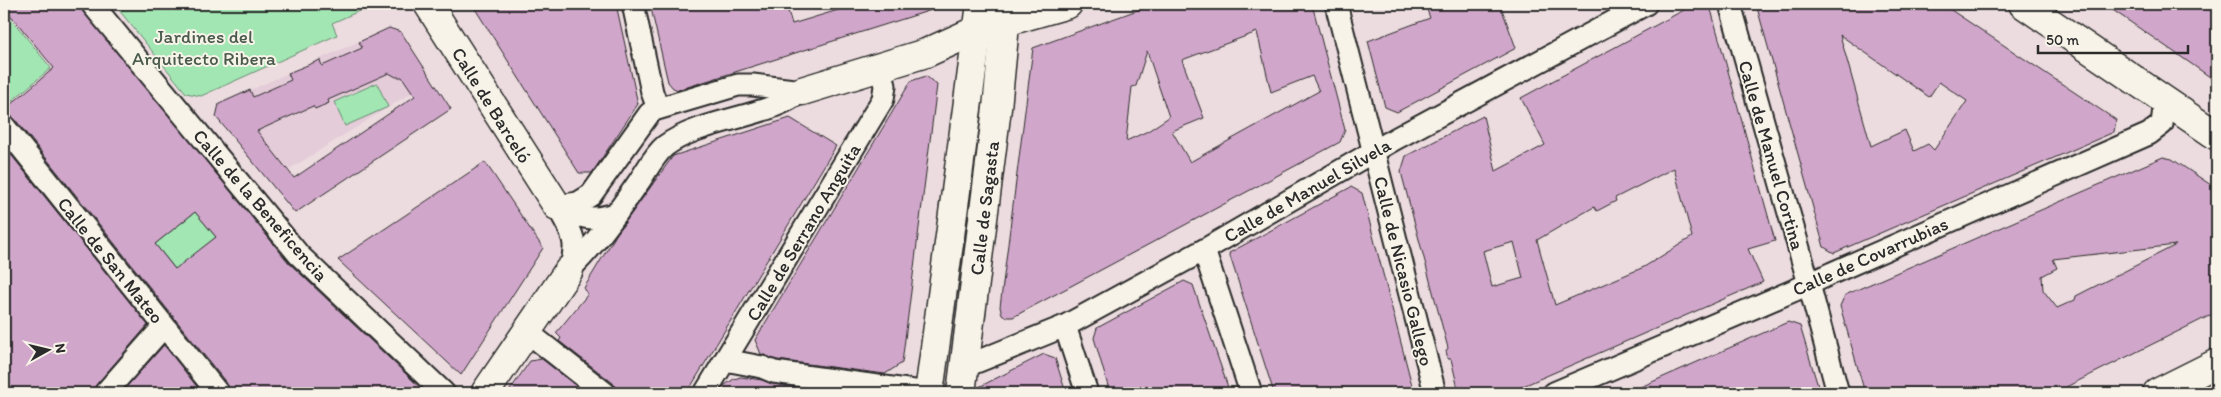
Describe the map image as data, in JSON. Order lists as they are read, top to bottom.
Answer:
{
  "streets": {
    "street": [
      "Calle de Barceló",
      "Calle de Manuel Cortina",
      "Calle de Manuel Silvela",
      "Calle de la Beneficencia",
      "Calle de Sagasta",
      "Calle de Serrano Anguita",
      "Calle de Covarrubias",
      "Calle de San Mateo",
      "Calle de Nicasio Gallego"
    ]
  },
  "crossings": [
    ["Calle de Manuel Cortina", "Calle de Covarrubias"],
    ["Calle de Manuel Silvela", "Calle de Sagasta"],
    ["Calle de Manuel Silvela", "Calle de Nicasio Gallego"]
  ],
  "parks": ["Jardines del Arquitecto Ribera"],
  "scale_bar": "50 m",
  "north": "right"
}
